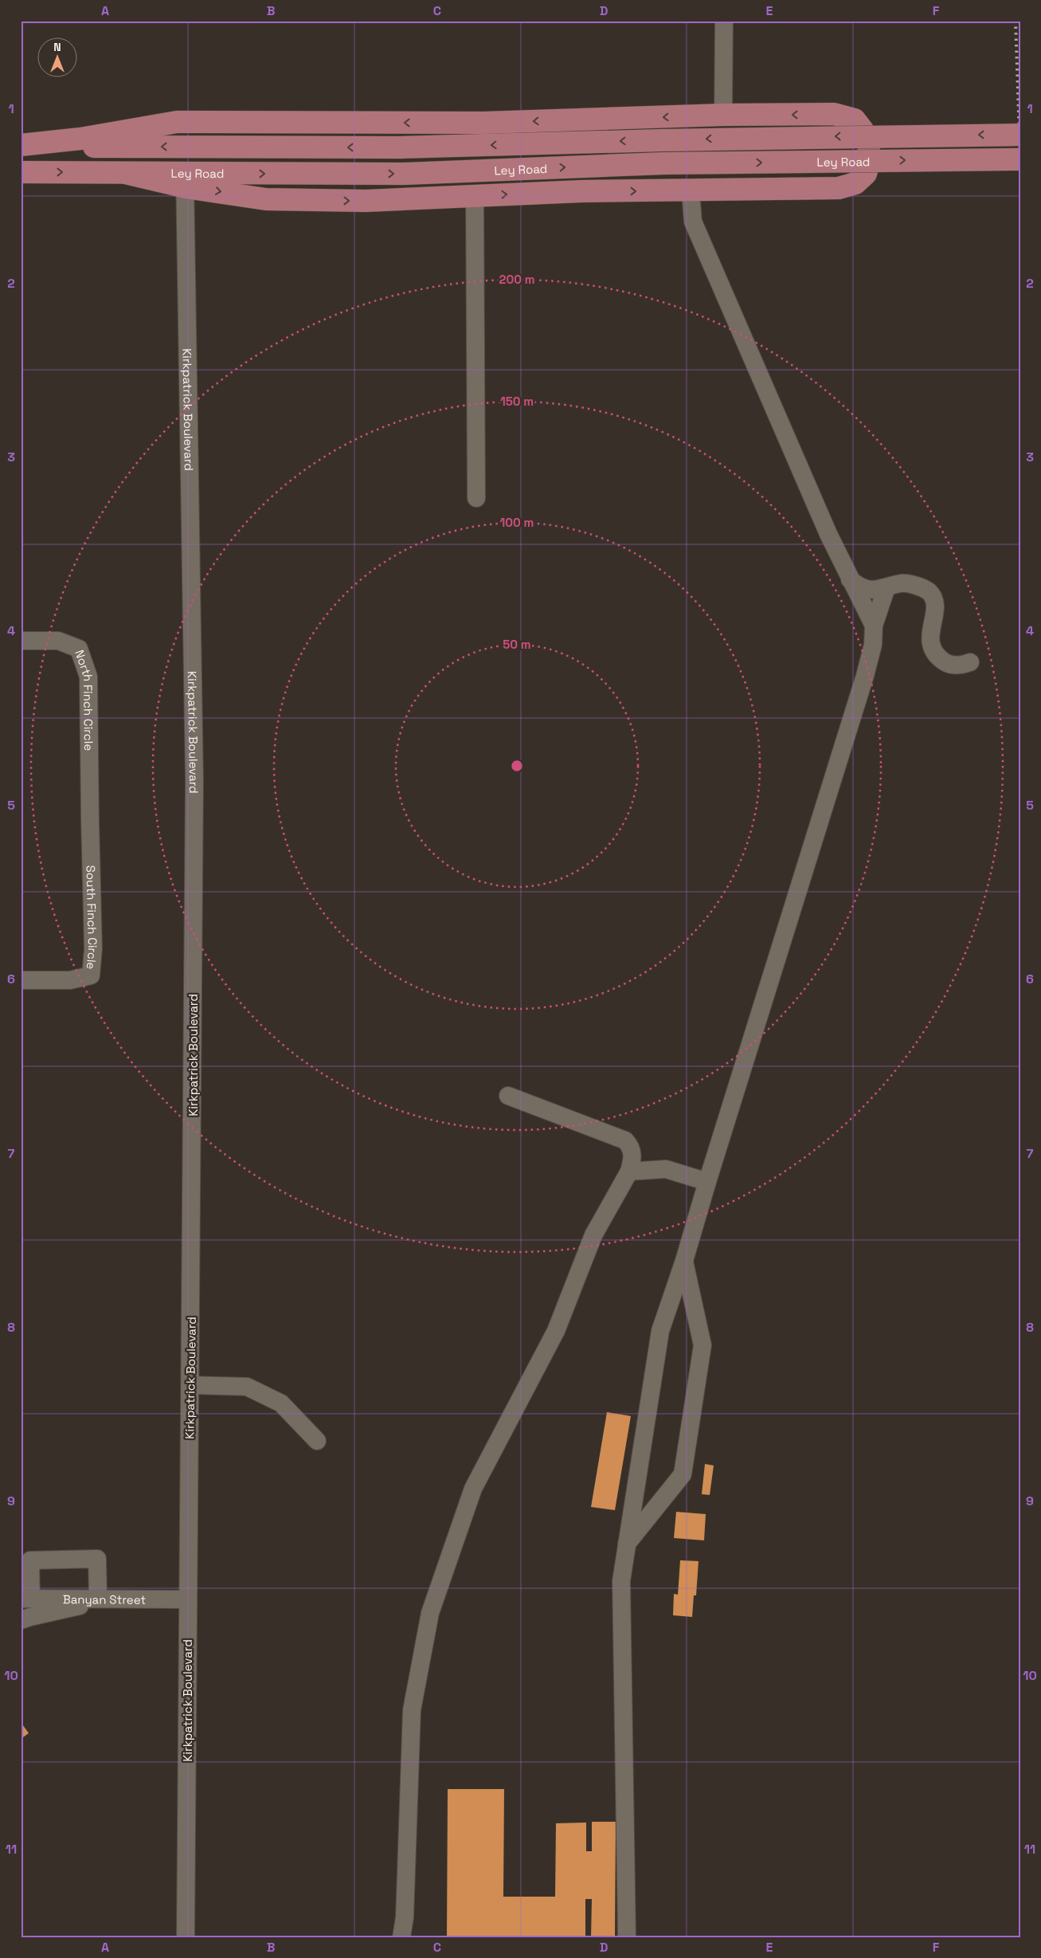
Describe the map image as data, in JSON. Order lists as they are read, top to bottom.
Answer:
{
  "streets": {
    "main road": ["Ley Road"],
    "street": [
      "Kirkpatrick Boulevard",
      "North Finch Circle",
      "South Finch Circle",
      "Banyan Street"
    ]
  },
  "crossings": [
    ["Ley Road", "Kirkpatrick Boulevard"],
    ["Kirkpatrick Boulevard", "Banyan Street"],
    ["North Finch Circle", "South Finch Circle"]
  ],
  "north": "top",
  "grid": {
    "columns": [
      "A",
      "B",
      "C",
      "D",
      "E",
      "F"
    ],
    "rows": [
      "1",
      "2",
      "3",
      "4",
      "5",
      "6",
      "7",
      "8",
      "9",
      "10",
      "11"
    ]
  },
  "rings": [
    "200 m",
    "150 m",
    "100 m",
    "50 m"
  ]
}
